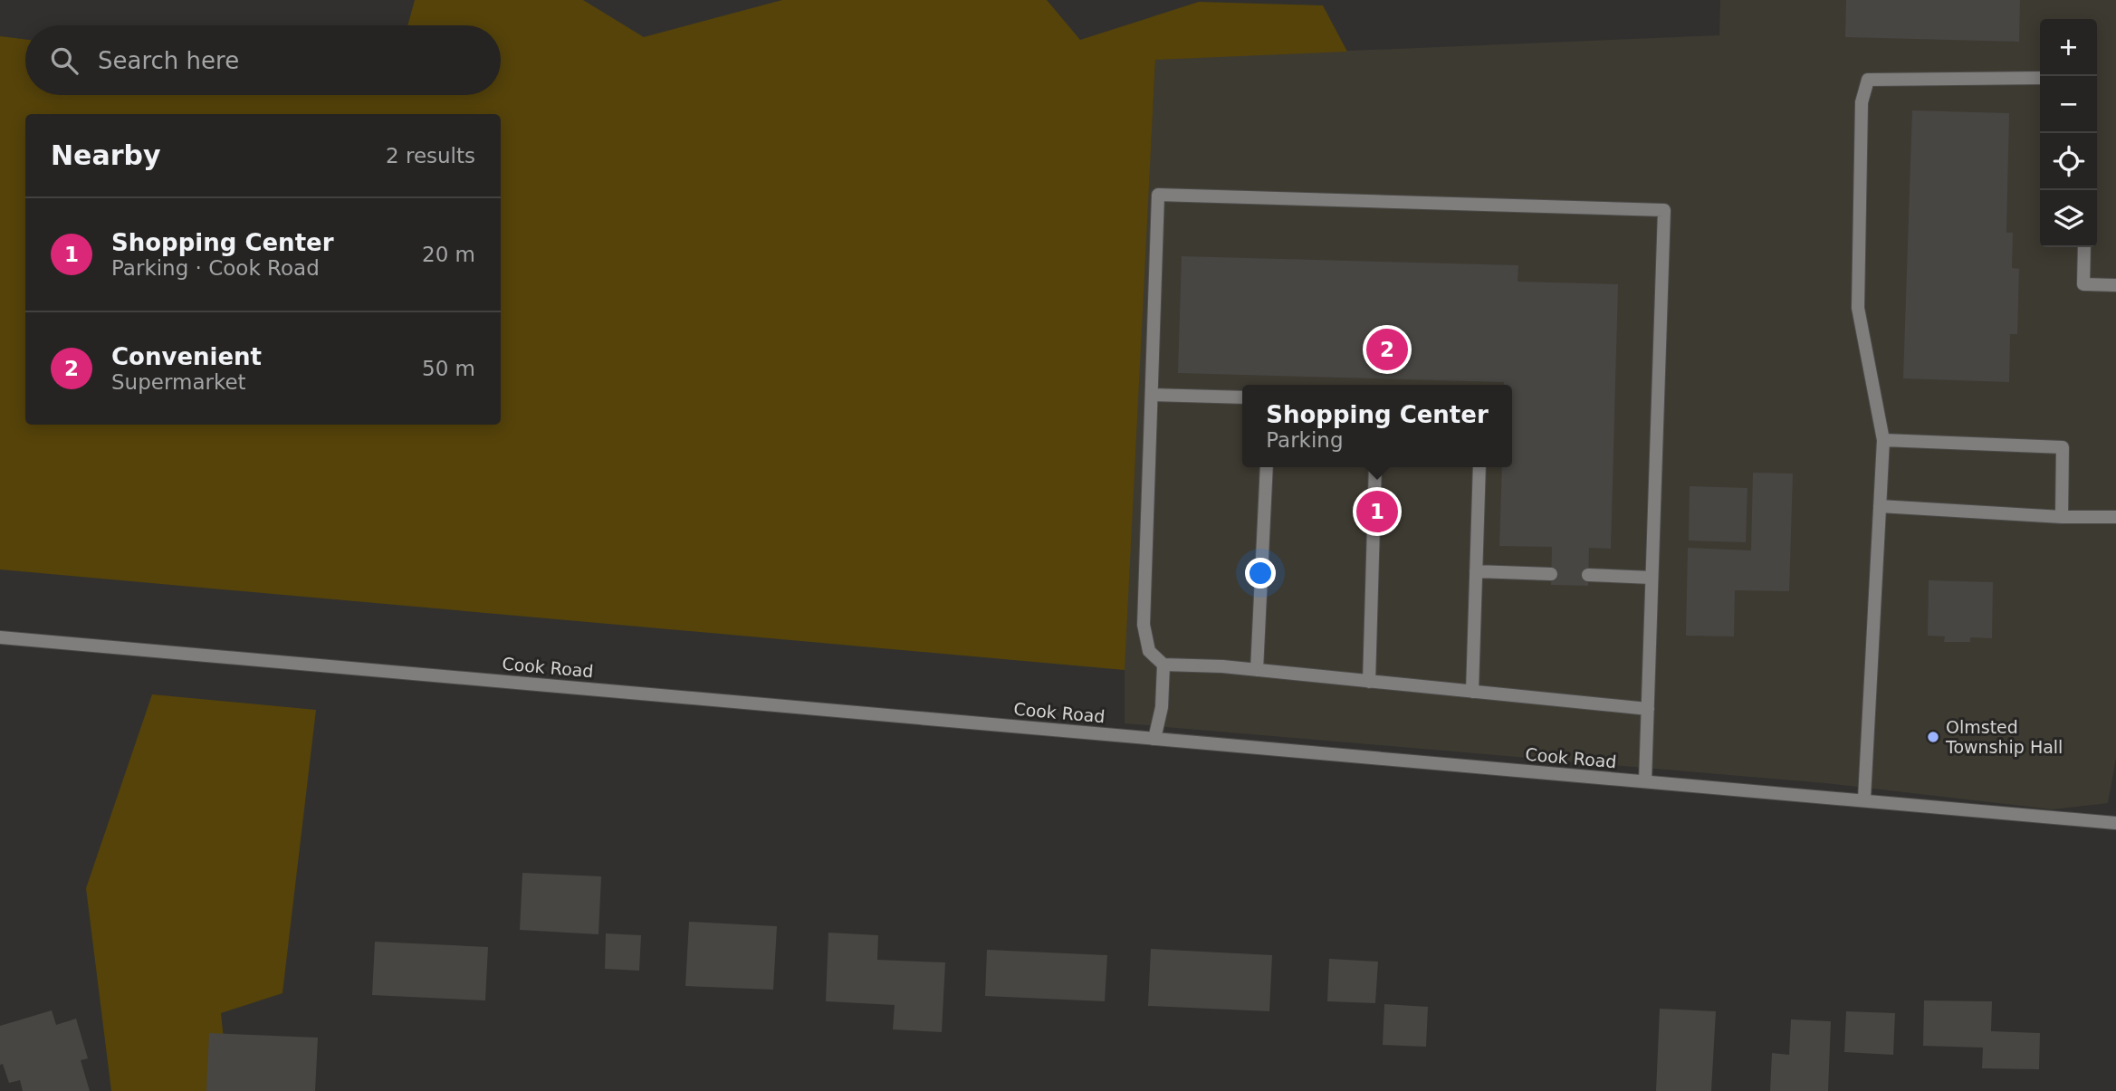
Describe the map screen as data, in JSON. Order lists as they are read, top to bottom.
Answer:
{
  "streets": {
    "street": ["Cook Road"]
  },
  "places": ["Olmsted Township Hall"],
  "page": {
    "map_buttons": ["+", "−"],
    "search": "Search here",
    "heading": ["Nearby", "2 results"],
    "list": [
      {
        "mark": "1",
        "name": "Shopping Center",
        "note": "Parking · Cook Road",
        "value": "20 m"
      },
      {
        "mark": "2",
        "name": "Convenient",
        "note": "Supermarket",
        "value": "50 m"
      }
    ],
    "pins": ["2", "1"],
    "popup": ["Shopping Center", "Parking"]
  }
}
